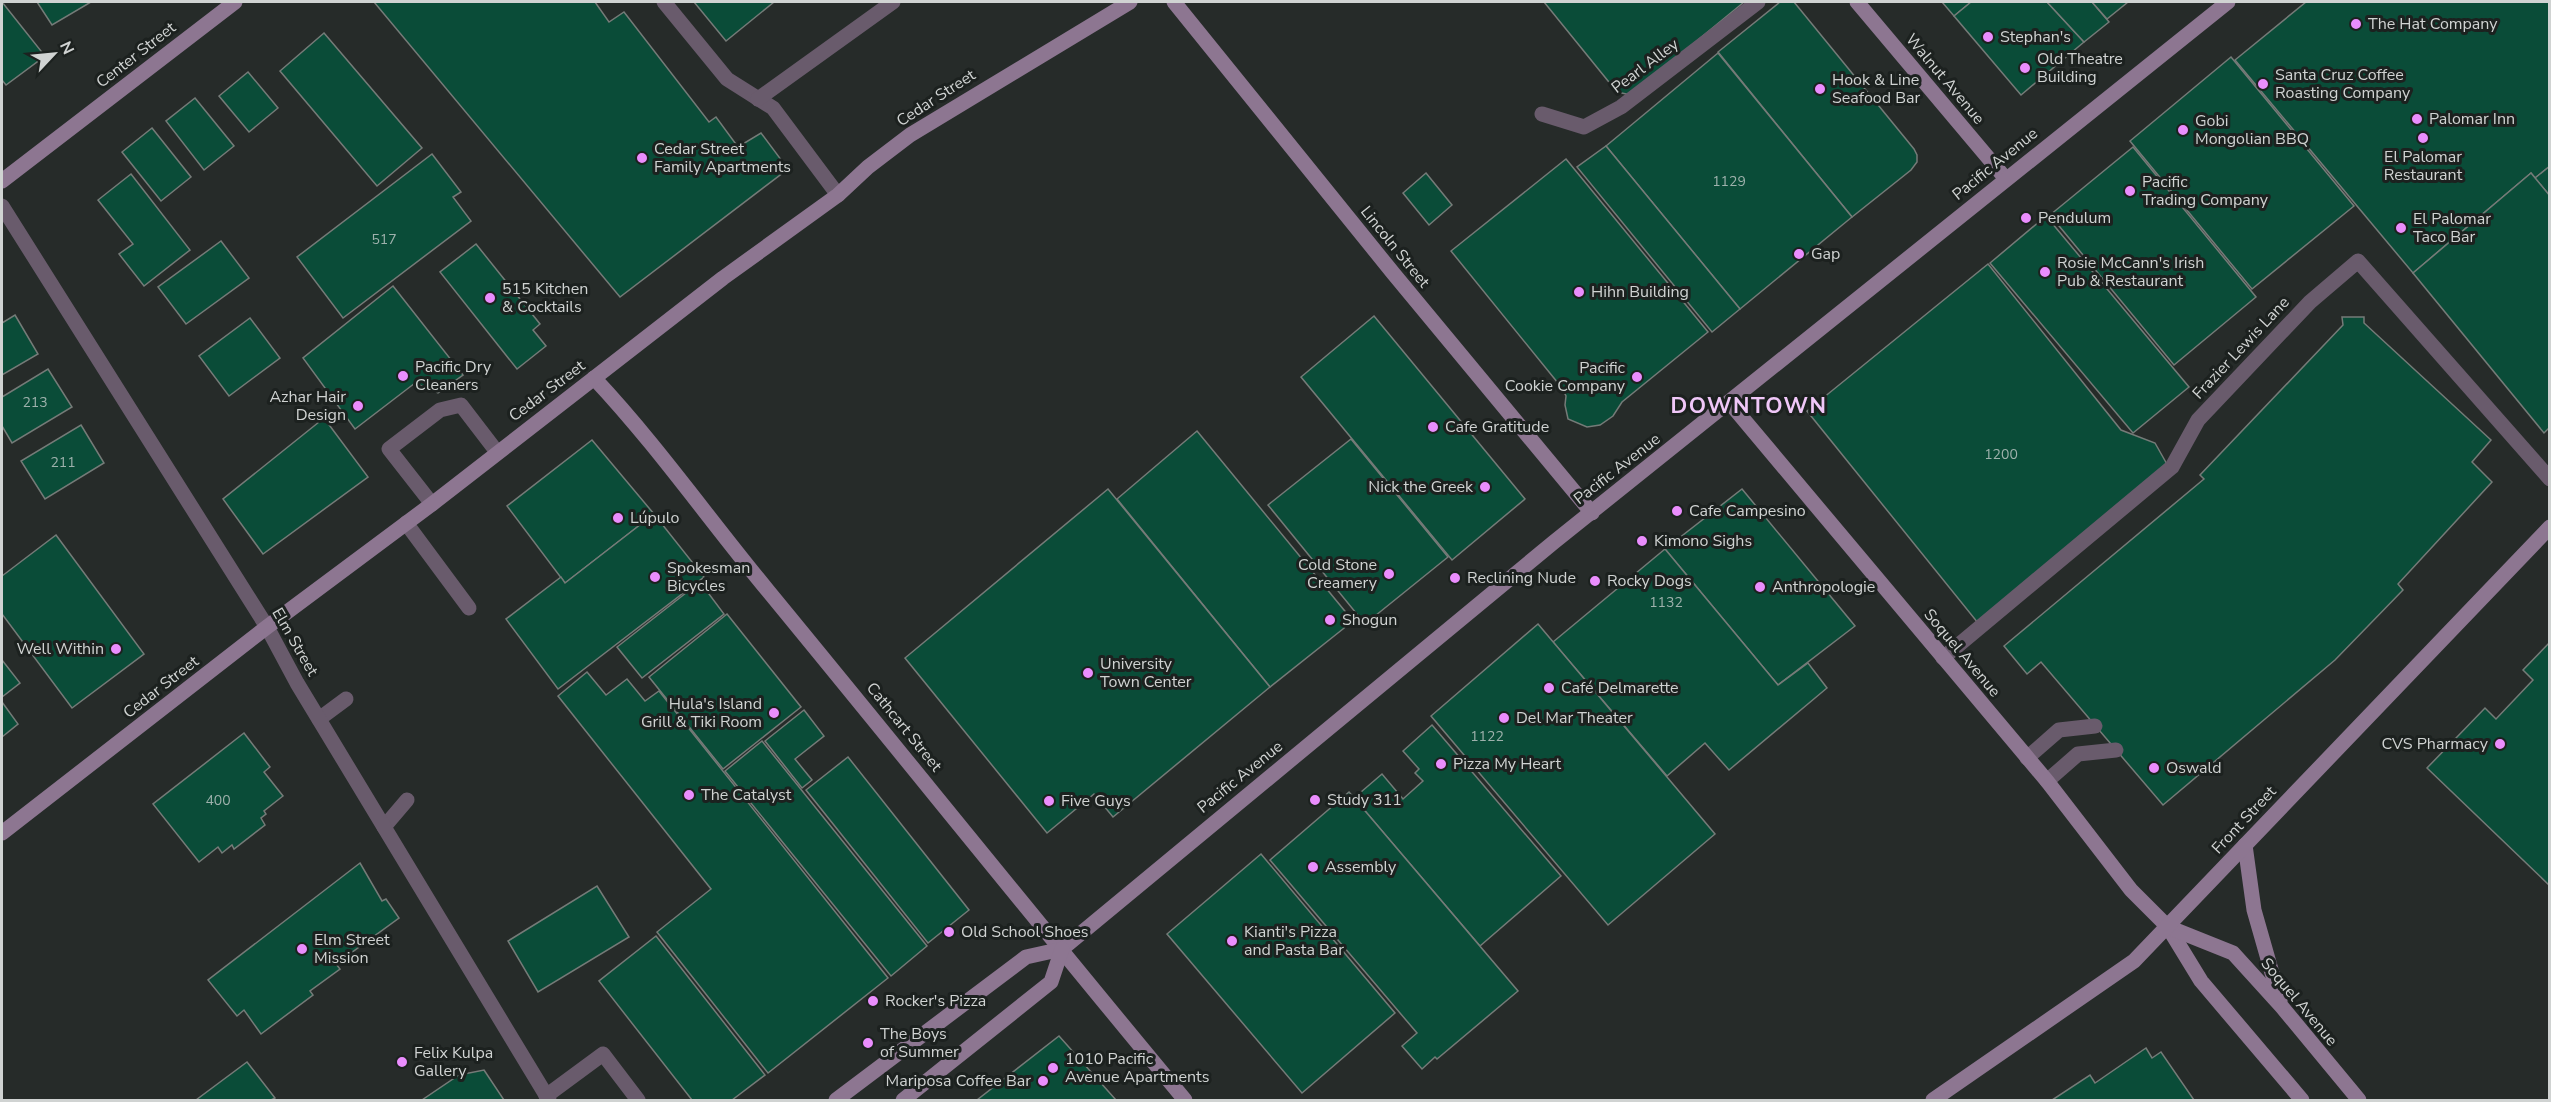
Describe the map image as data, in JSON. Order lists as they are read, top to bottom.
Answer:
{
  "streets": {
    "street": [
      "Center Street",
      "Pearl Alley",
      "Walnut Avenue",
      "Cedar Street",
      "Pacific Avenue",
      "Lincoln Street",
      "Frazier Lewis Lane",
      "Elm Street",
      "Soquel Avenue",
      "Cathcart Street",
      "Front Street"
    ]
  },
  "crossings": [
    ["Walnut Avenue", "Pacific Avenue"],
    ["Cedar Street", "Elm Street"],
    ["Cedar Street", "Cathcart Street"],
    ["Pacific Avenue", "Lincoln Street"],
    ["Pacific Avenue", "Soquel Avenue"],
    ["Pacific Avenue", "Cathcart Street"],
    ["Frazier Lewis Lane", "Soquel Avenue"],
    ["Soquel Avenue", "Front Street"]
  ],
  "districts": ["DOWNTOWN"],
  "places": [
    "The Hat Company",
    "Stephan's",
    "Old Theatre Building",
    "Santa Cruz Coffee Roasting Company",
    "Hook & Line Seafood Bar",
    "Palomar Inn",
    "Gobi Mongolian BBQ",
    "El Palomar Restaurant",
    "Cedar Street Family Apartments",
    "Pacific Trading Company",
    "Pendulum",
    "El Palomar Taco Bar",
    "Gap",
    "Rosie McCann's Irish Pub & Restaurant",
    "Hihn Building",
    "515 Kitchen & Cocktails",
    "Pacific Dry Cleaners",
    "Pacific Cookie Company",
    "Azhar Hair Design",
    "Cafe Gratitude",
    "Nick the Greek",
    "Cafe Campesino",
    "Lúpulo",
    "Kimono Sighs",
    "Cold Stone Creamery",
    "Spokesman Bicycles",
    "Reclining Nude",
    "Rocky Dogs",
    "Anthropologie",
    "Shogun",
    "Well Within",
    "University Town Center",
    "Café Delmarette",
    "Hula's Island Grill & Tiki Room",
    "Del Mar Theater",
    "CVS Pharmacy",
    "Pizza My Heart",
    "Oswald",
    "The Catalyst",
    "Study 311",
    "Five Guys",
    "Assembly",
    "Old School Shoes",
    "Kianti's Pizza and Pasta Bar",
    "Elm Street Mission",
    "Rocker's Pizza",
    "The Boys of Summer",
    "Felix Kulpa Gallery",
    "1010 Pacific Avenue Apartments",
    "Mariposa Coffee Bar"
  ],
  "house_numbers": [
    "1129",
    "517",
    "213",
    "1200",
    "211",
    "1132",
    "1122",
    "400"
  ],
  "north": "top right"
}
